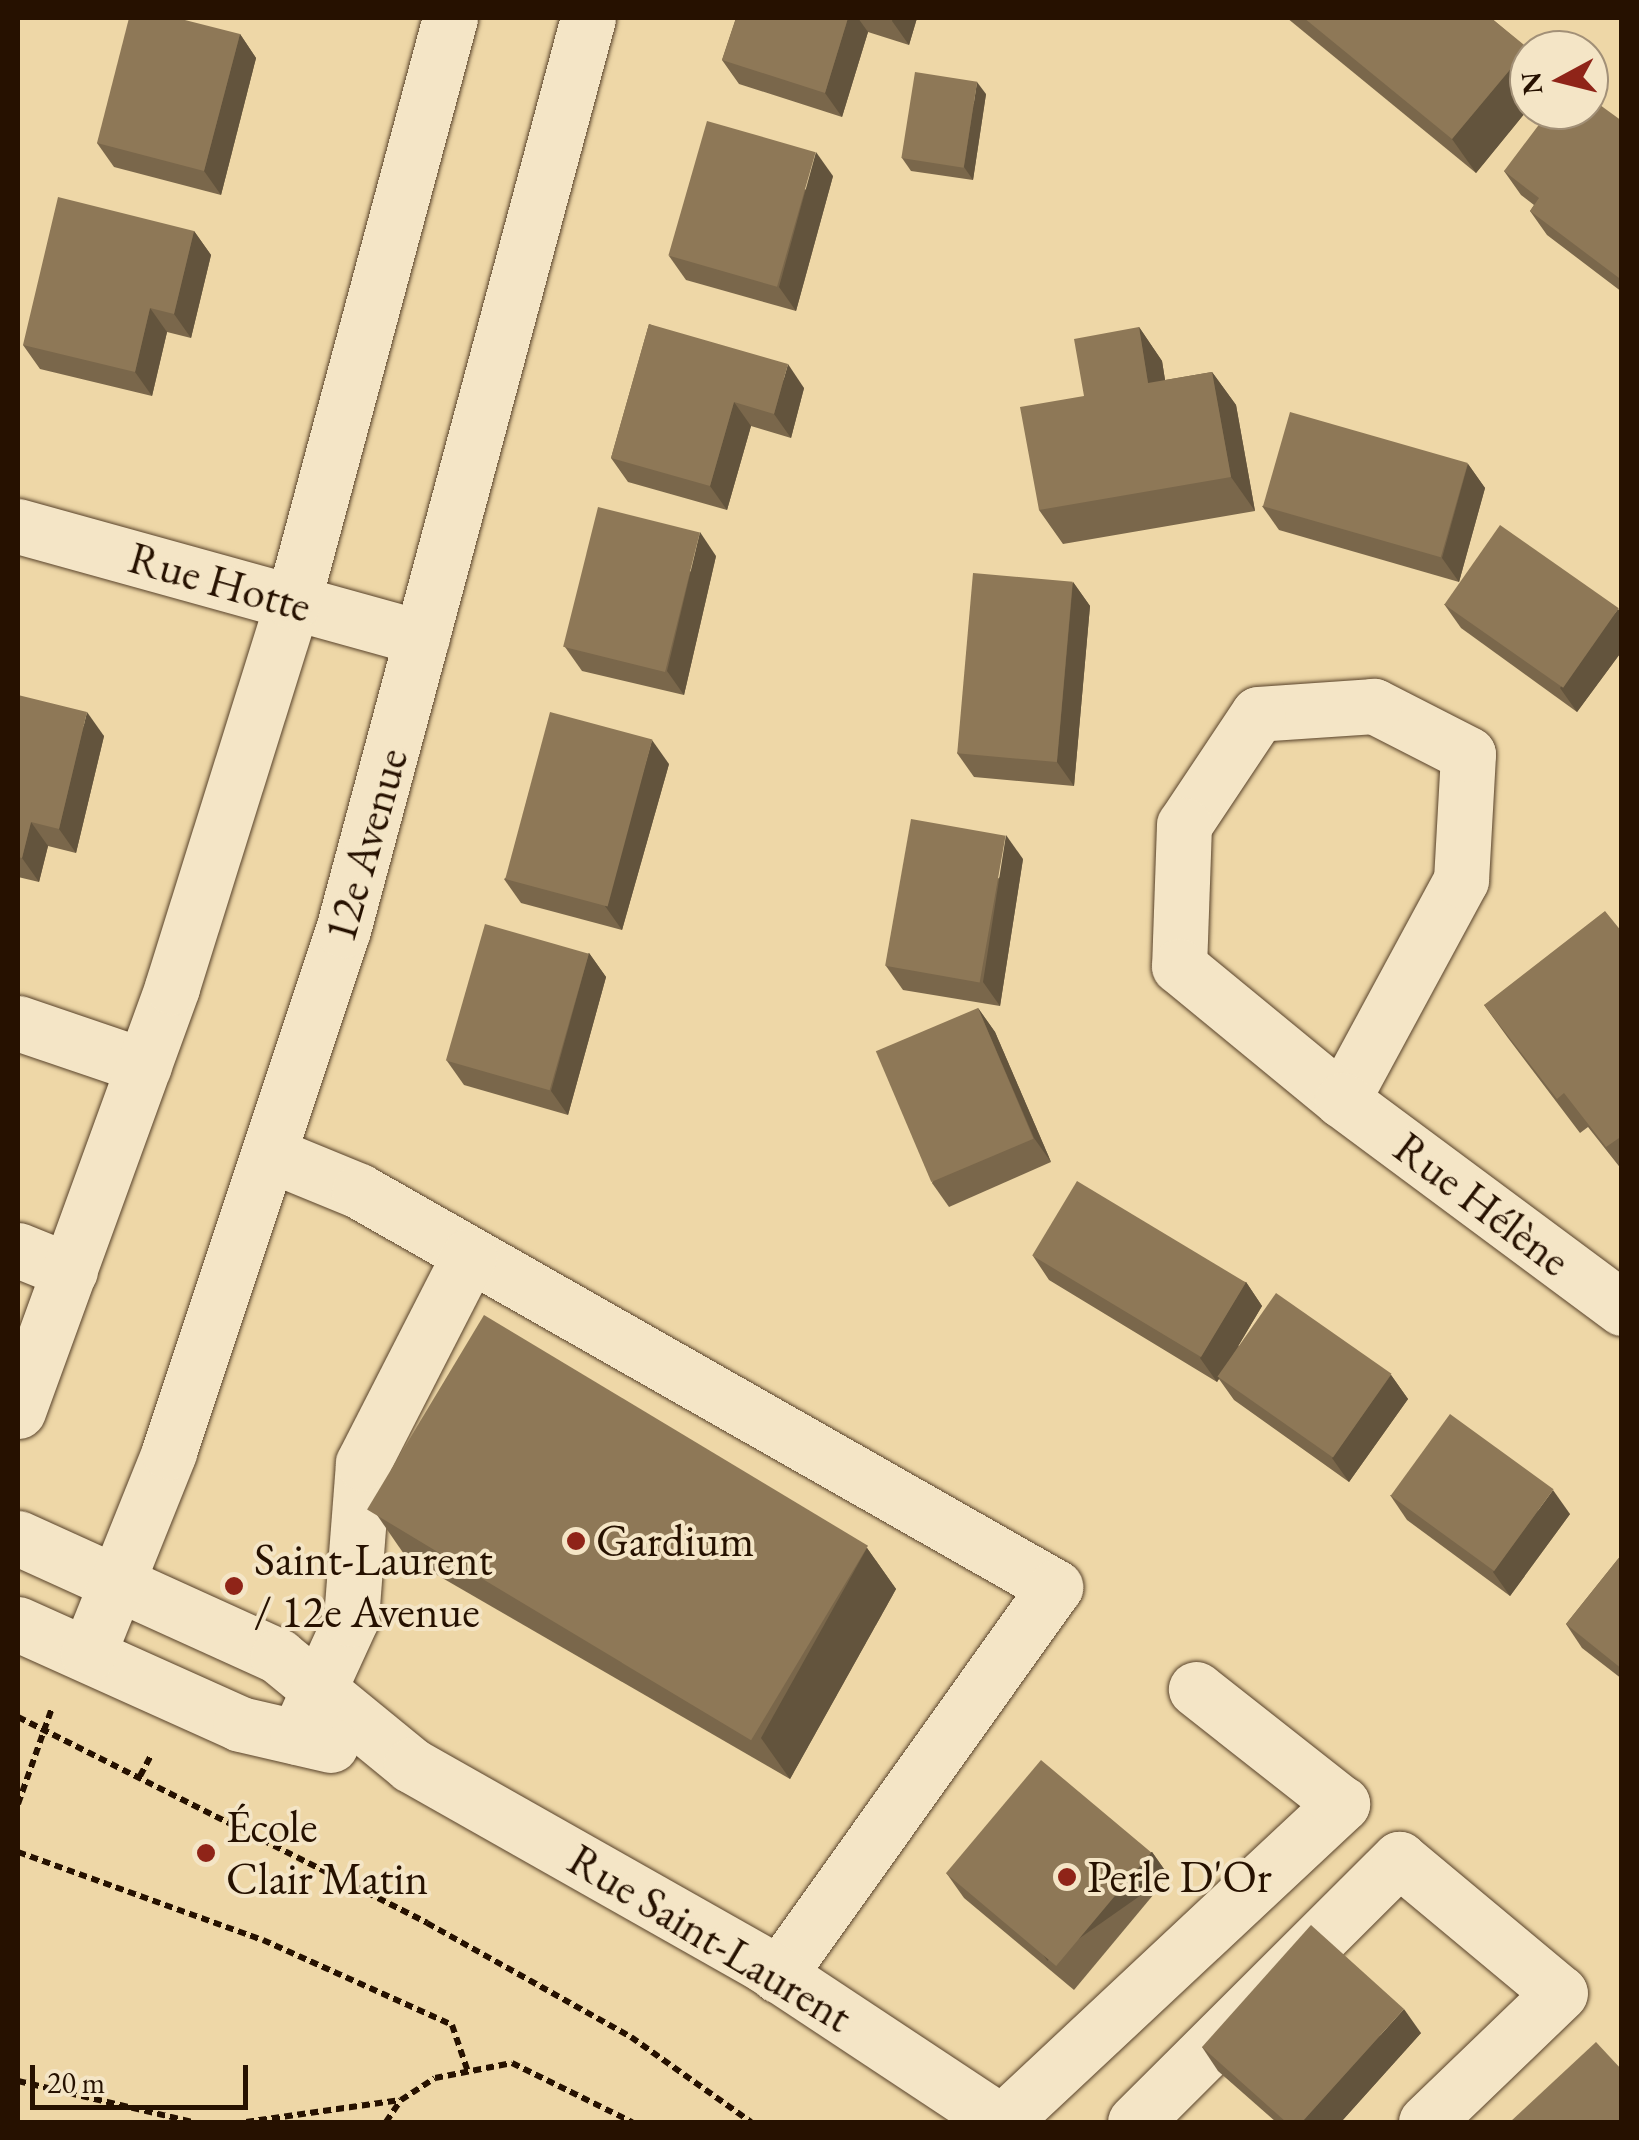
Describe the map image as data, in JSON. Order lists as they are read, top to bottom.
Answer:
{
  "streets": {
    "street": [
      "Rue Hotte",
      "12e Avenue",
      "Rue Hélène",
      "Rue Saint-Laurent"
    ]
  },
  "crossings": [
    ["Rue Hotte", "12e Avenue"],
    ["12e Avenue", "Rue Saint-Laurent"]
  ],
  "places": [
    "Gardium",
    "Saint-Laurent / 12e Avenue",
    "École Clair Matin",
    "Perle D'Or"
  ],
  "scale_bar": "20 m",
  "north": "left"
}
